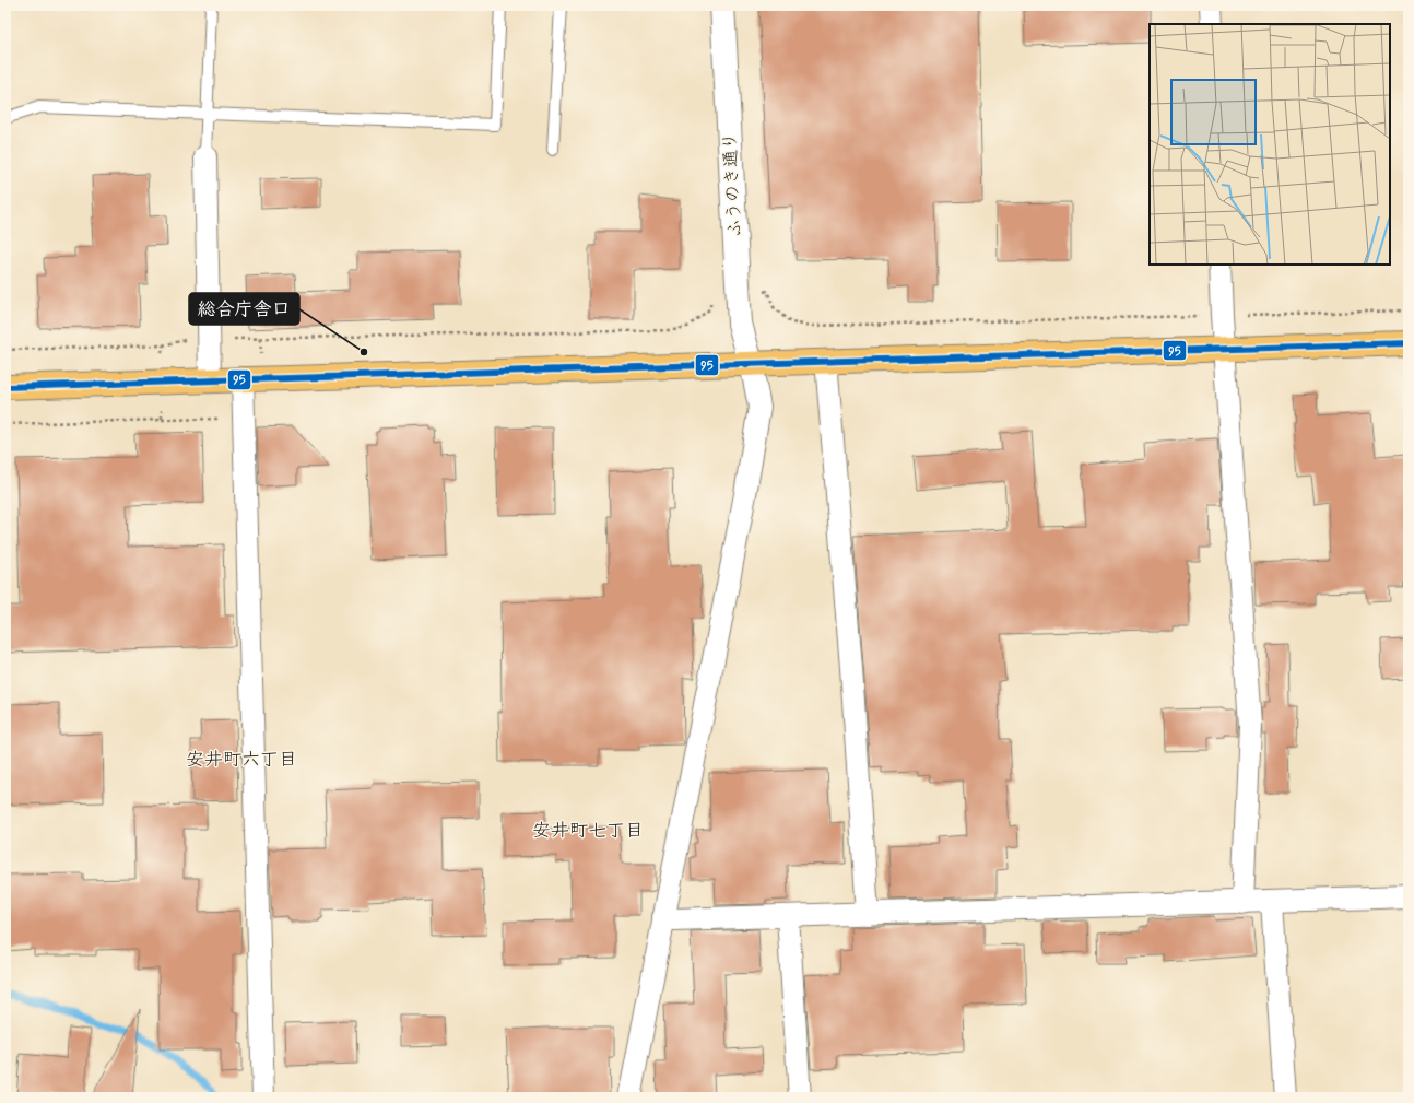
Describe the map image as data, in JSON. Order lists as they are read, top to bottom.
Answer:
{
  "streets": {
    "street": ["ふうのき通り"]
  },
  "districts": ["安井町六丁目", "安井町七丁目"],
  "places": ["総合庁舎口"],
  "lines": ["transit line 95"]
}
